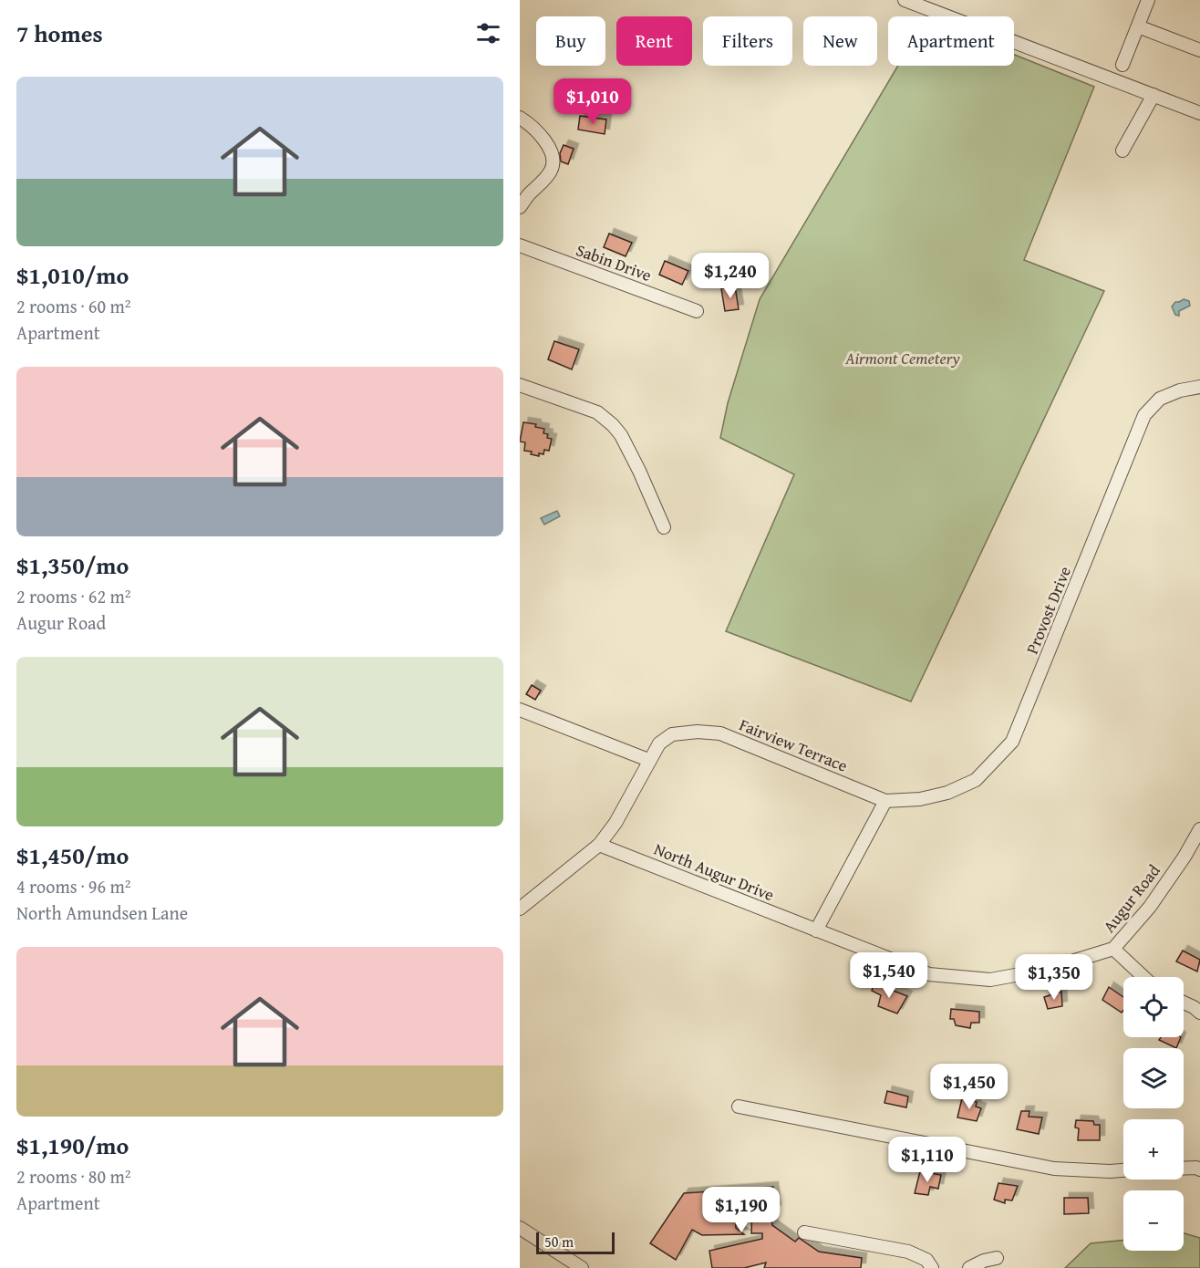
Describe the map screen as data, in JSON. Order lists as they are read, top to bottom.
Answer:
{
  "streets": {
    "street": [
      "Sabin Drive",
      "Provost Drive",
      "Fairview Terrace",
      "North Augur Drive",
      "Augur Road"
    ]
  },
  "crossings": [
    ["Provost Drive", "Fairview Terrace"],
    ["Fairview Terrace", "North Augur Drive"],
    ["North Augur Drive", "Augur Road"]
  ],
  "parks": ["Airmont Cemetery"],
  "scale_bar": "50 m",
  "page": {
    "heading": "7 homes",
    "chip": [
      "Buy",
      "Rent",
      "Filters",
      "New",
      "Apartment"
    ],
    "list": [
      {
        "name": "$1,010/mo",
        "note": "2 rooms · 60 m² · Apartment"
      },
      {
        "name": "$1,350/mo",
        "note": "2 rooms · 62 m² · Augur Road"
      },
      {
        "name": "$1,450/mo",
        "note": "4 rooms · 96 m² · North Amundsen Lane"
      },
      {
        "name": "$1,190/mo",
        "note": "2 rooms · 80 m² · Apartment"
      }
    ],
    "price": [
      "$1,010",
      "$1,240",
      "$1,540",
      "$1,350",
      "$1,450",
      "$1,110",
      "$1,190"
    ],
    "map_buttons": ["+", "−"],
    "scale": "50 m"
  }
}
